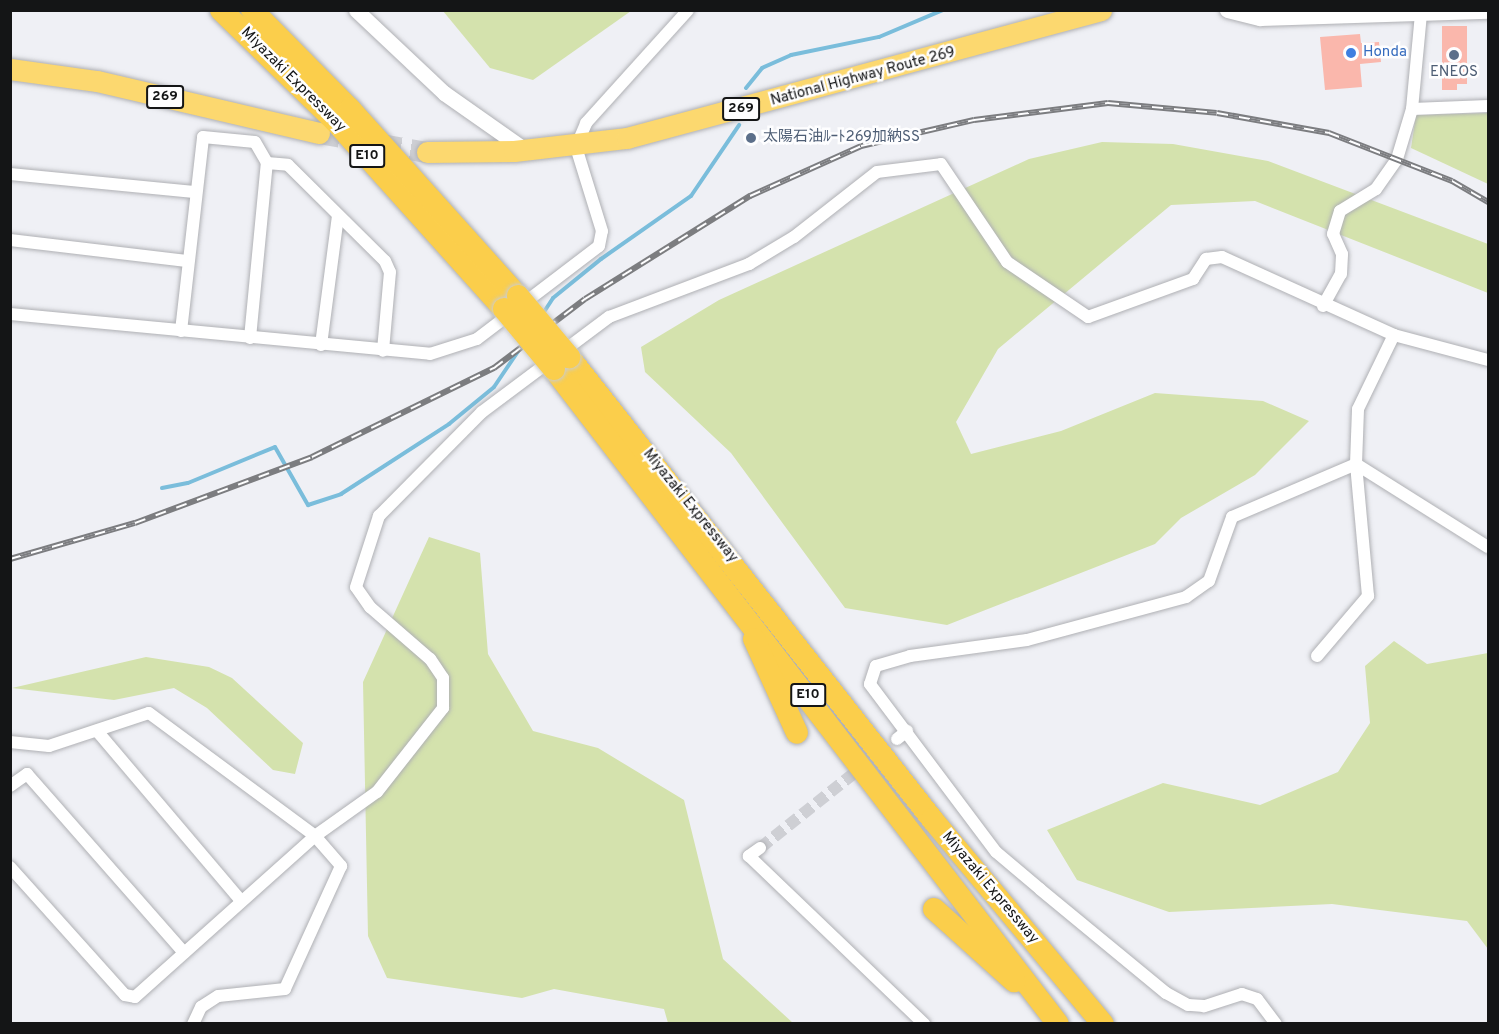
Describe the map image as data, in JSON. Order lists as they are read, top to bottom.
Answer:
{
  "streets": {
    "highway": [
      "National Highway Route 269",
      "Miyazaki Expressway",
      "269",
      "E10"
    ]
  },
  "places": ["Honda", "ENEOS", "太陽石油ﾙｰﾄ269加納SS"]
}
